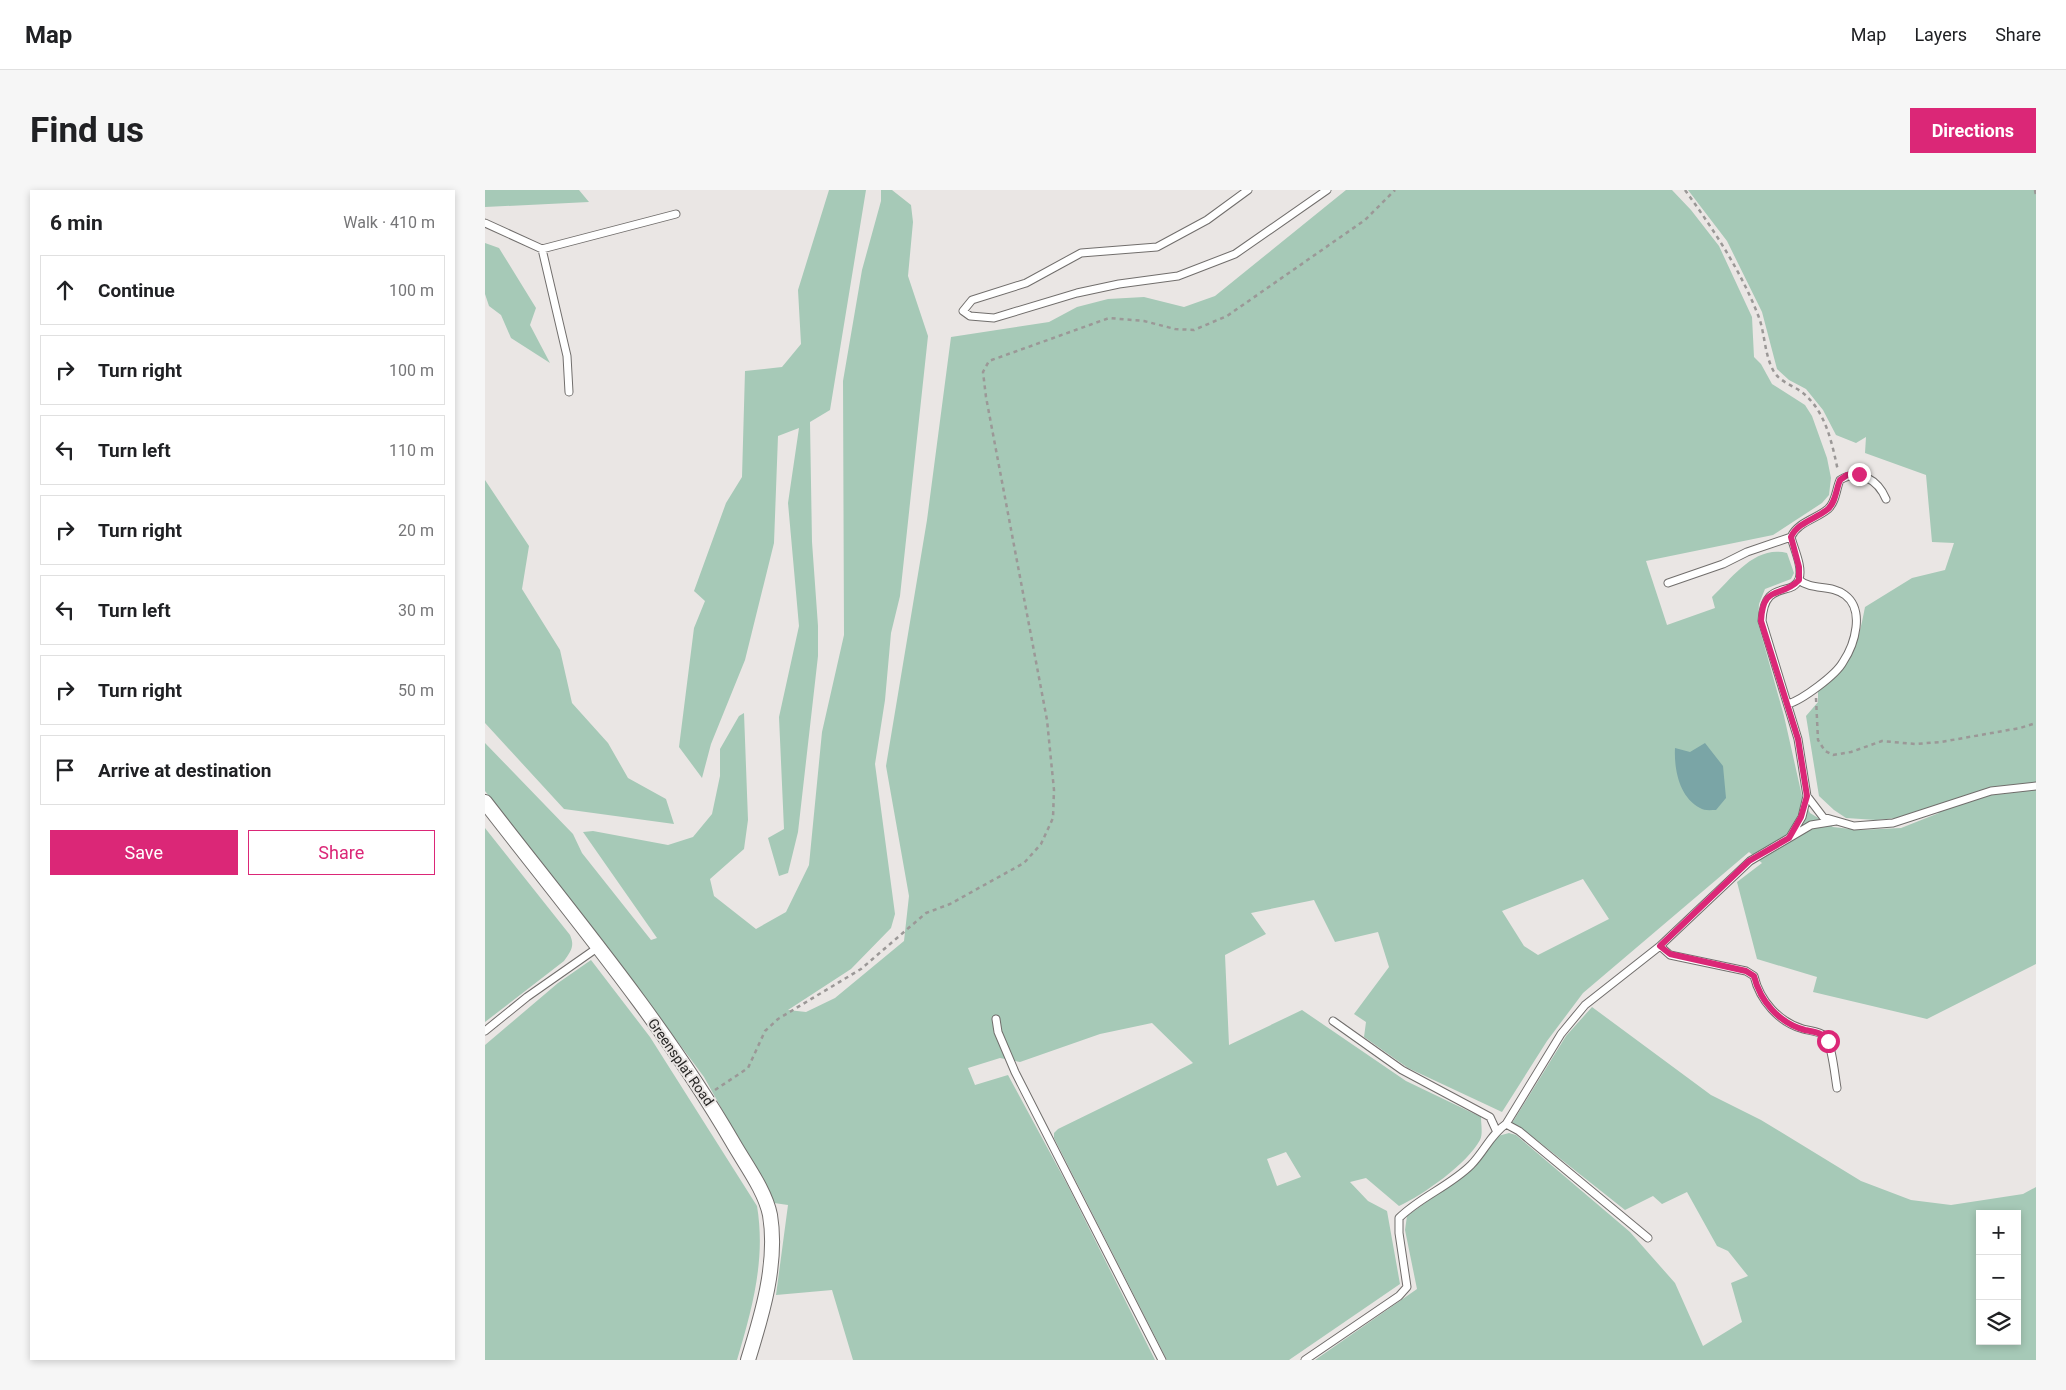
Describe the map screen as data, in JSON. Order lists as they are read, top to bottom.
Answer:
{
  "streets": {
    "street": ["Greensplat Road"]
  },
  "page": {
    "header": "Map",
    "nav": ["Map", "Layers", "Share"],
    "buttons": [
      "Directions",
      ["Save", "Share"]
    ],
    "title": "Find us",
    "heading": ["6 min", "Walk · 410 m"],
    "list": [
      ["Continue", "100 m"],
      ["Turn right", "100 m"],
      ["Turn left", "110 m"],
      ["Turn right", "20 m"],
      ["Turn left", "30 m"],
      ["Turn right", "50 m"],
      "Arrive at destination"
    ],
    "map_buttons": ["+", "−"]
  }
}
